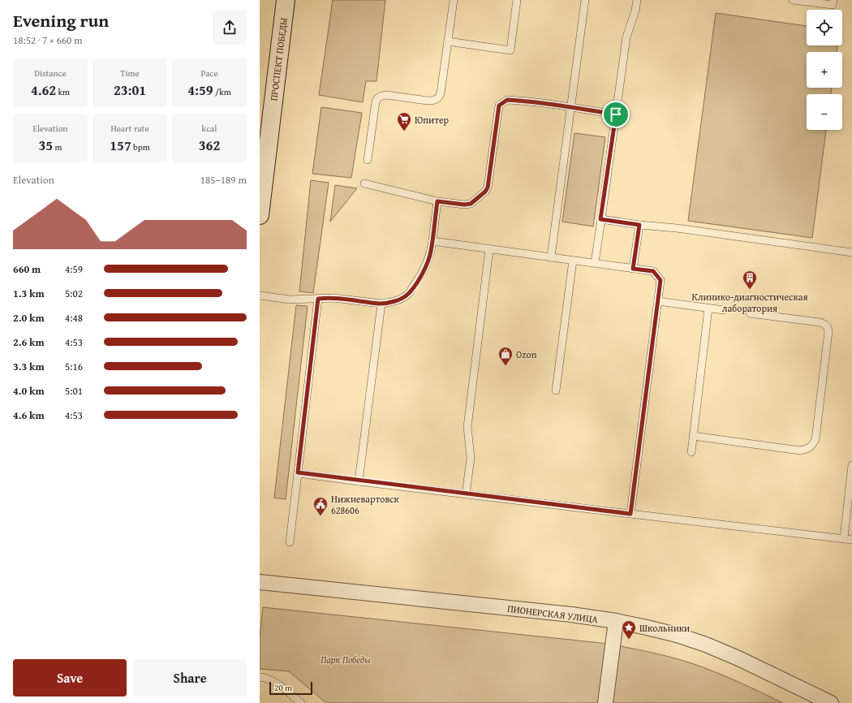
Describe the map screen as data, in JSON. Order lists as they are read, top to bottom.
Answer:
{
  "streets": {
    "main road": ["ПРОСПЕКТ ПОБЕДЫ"],
    "street": ["ПИОНЕРСКАЯ УЛИЦА"]
  },
  "parks": ["Парк Победы"],
  "places": {
    "supermarket": ["Юпитер"],
    "building": ["Клинико-диагностическая лаборатория"],
    "shop": ["Ozon"],
    "public building": ["Нижневартовск 628606"],
    "place": ["Школьники"]
  },
  "scale_bar": "20 m",
  "page": {
    "heading": ["Evening run", "18:52 · 7 × 660 m"],
    "map_buttons": ["+", "−"],
    "stats": [
      ["Distance", "4.62 km"],
      ["Time", "23:01"],
      ["Pace", "4:59 /km"],
      ["Elevation", "35 m"],
      ["Heart rate", "157 bpm"],
      ["kcal", "362"]
    ],
    "chart": ["Elevation", "185–189 m"],
    "list": [
      {
        "name": "660 m",
        "note": "4:59"
      },
      {
        "name": "1.3 km",
        "note": "5:02"
      },
      {
        "name": "2.0 km",
        "note": "4:48"
      },
      {
        "name": "2.6 km",
        "note": "4:53"
      },
      {
        "name": "3.3 km",
        "note": "5:16"
      },
      {
        "name": "4.0 km",
        "note": "5:01"
      },
      {
        "name": "4.6 km",
        "note": "4:53"
      }
    ],
    "buttons": ["Save", "Share"],
    "scale": "20 m"
  }
}
